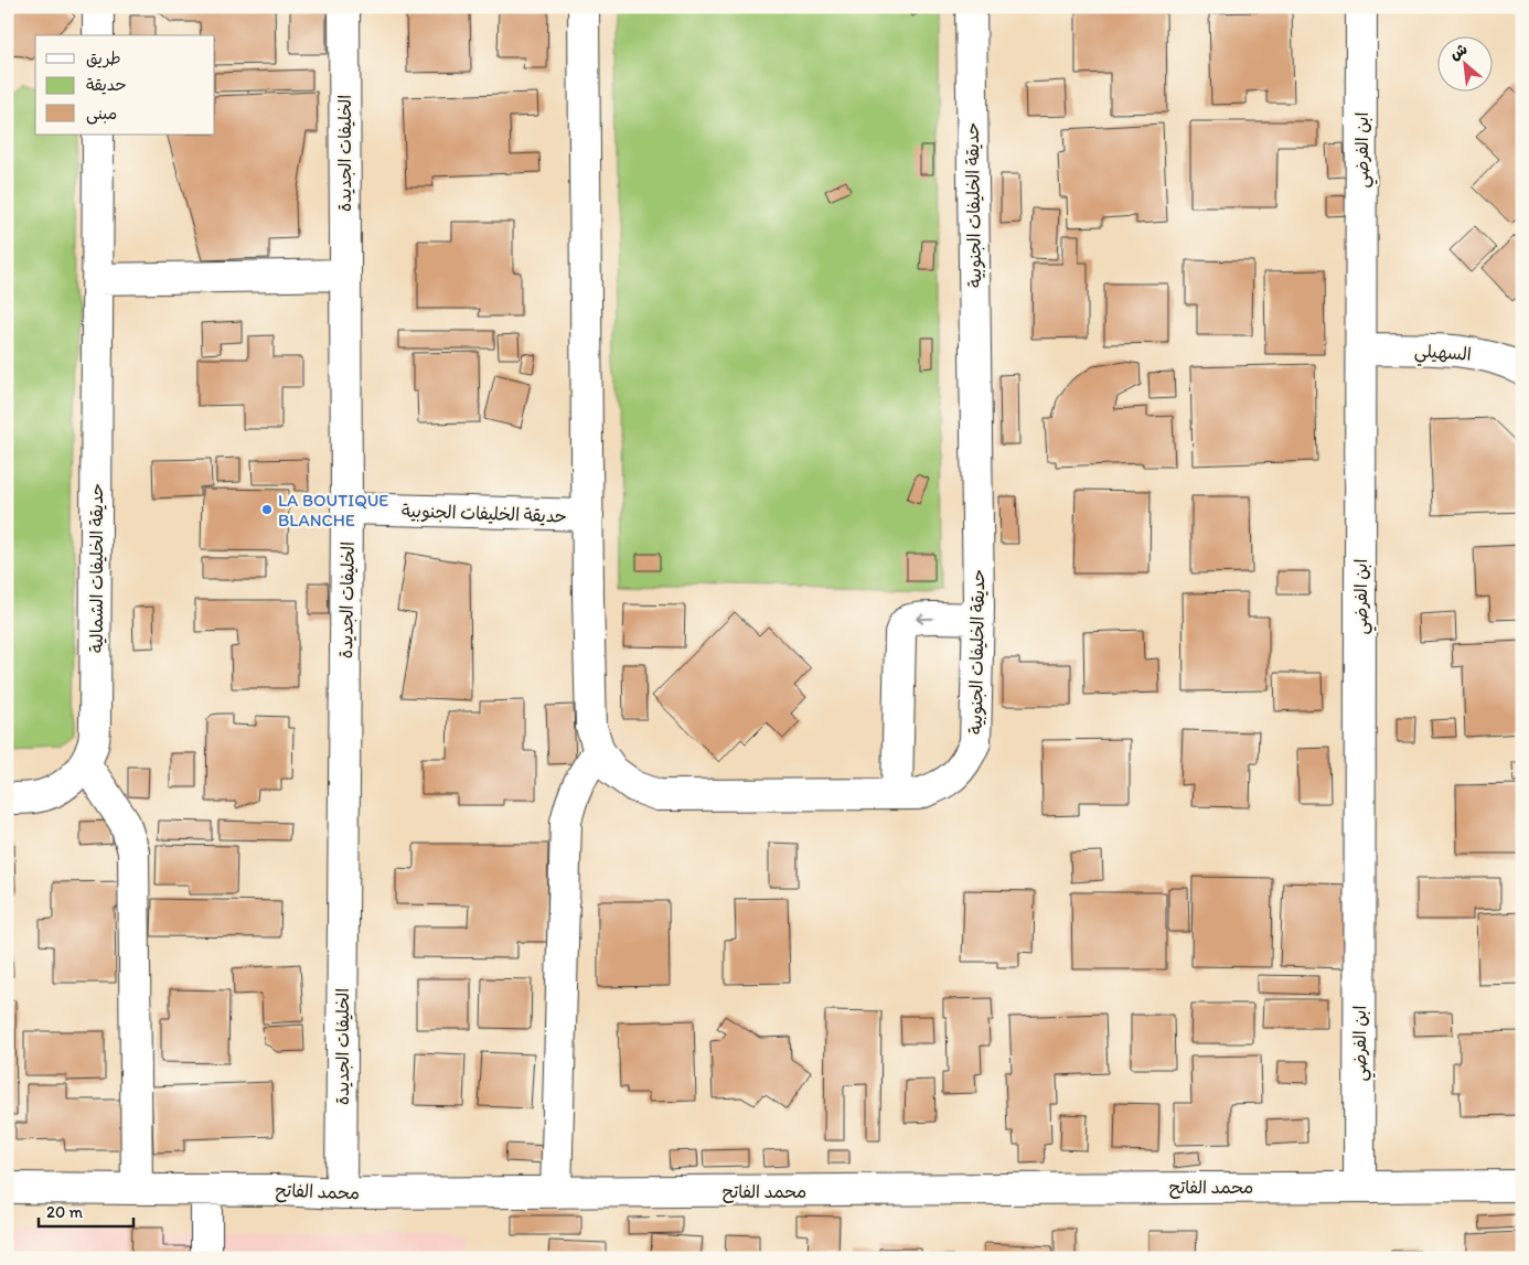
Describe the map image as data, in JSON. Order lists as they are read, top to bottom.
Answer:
{
  "streets": {
    "street": [
      "ابن الفرضي",
      "الخليفات الجديدة",
      "حديقة الخليفات الجنوبية",
      "السهيلي",
      "حديقة الخليفات الشمالية",
      "محمد الفاتح"
    ]
  },
  "crossings": [
    ["ابن الفرضي", "السهيلي"],
    ["ابن الفرضي", "محمد الفاتح"],
    ["الخليفات الجديدة", "حديقة الخليفات الجنوبية"],
    ["الخليفات الجديدة", "محمد الفاتح"]
  ],
  "places": ["LA BOUTIQUE BLANCHE"],
  "legend": ["طريق", "حديقة", "مبنى"],
  "scale_bar": "20 m",
  "north": "top left"
}
